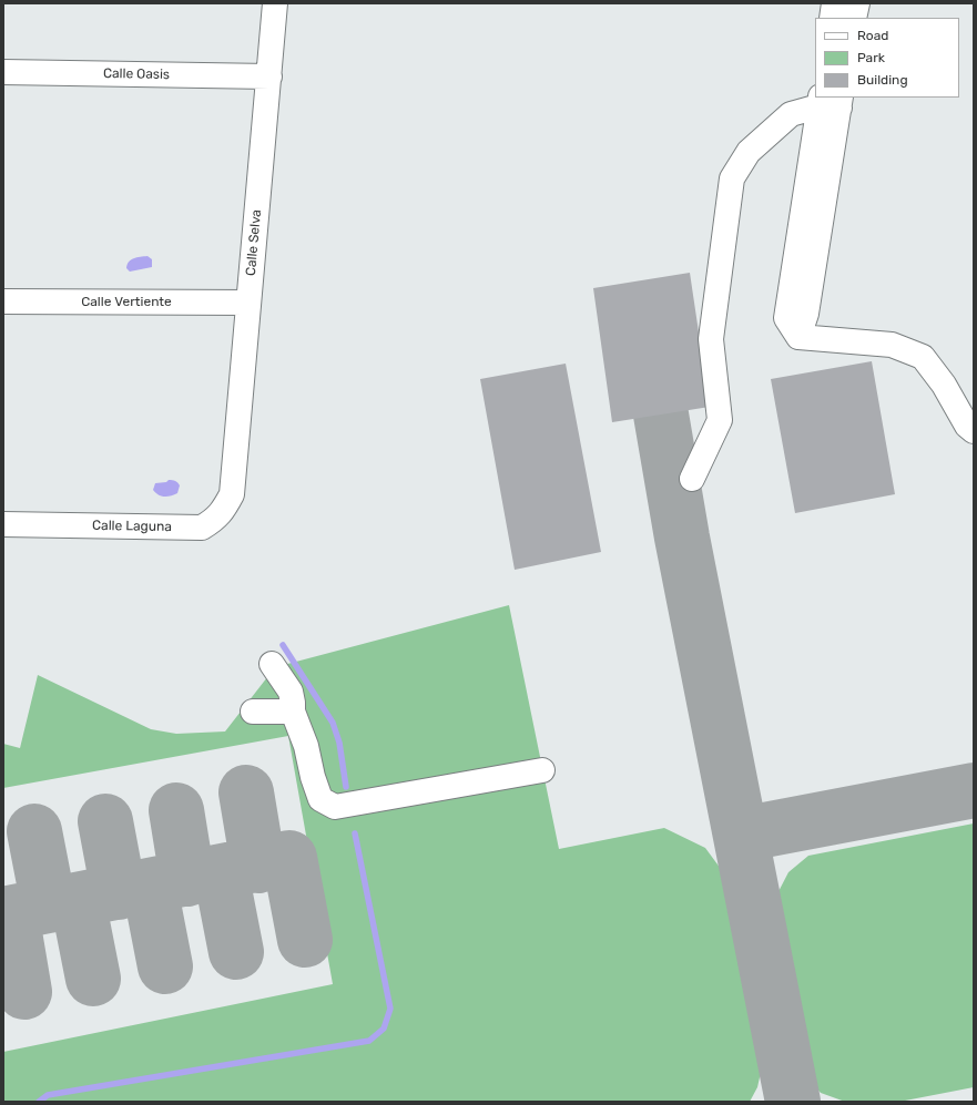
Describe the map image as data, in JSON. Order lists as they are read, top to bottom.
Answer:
{
  "streets": {
    "street": [
      "Calle Oasis",
      "Calle Selva",
      "Calle Vertiente",
      "Calle Laguna"
    ]
  },
  "crossings": [
    ["Calle Oasis", "Calle Selva"],
    ["Calle Selva", "Calle Vertiente"],
    ["Calle Selva", "Calle Laguna"]
  ],
  "legend": ["Road", "Park", "Building"]
}
